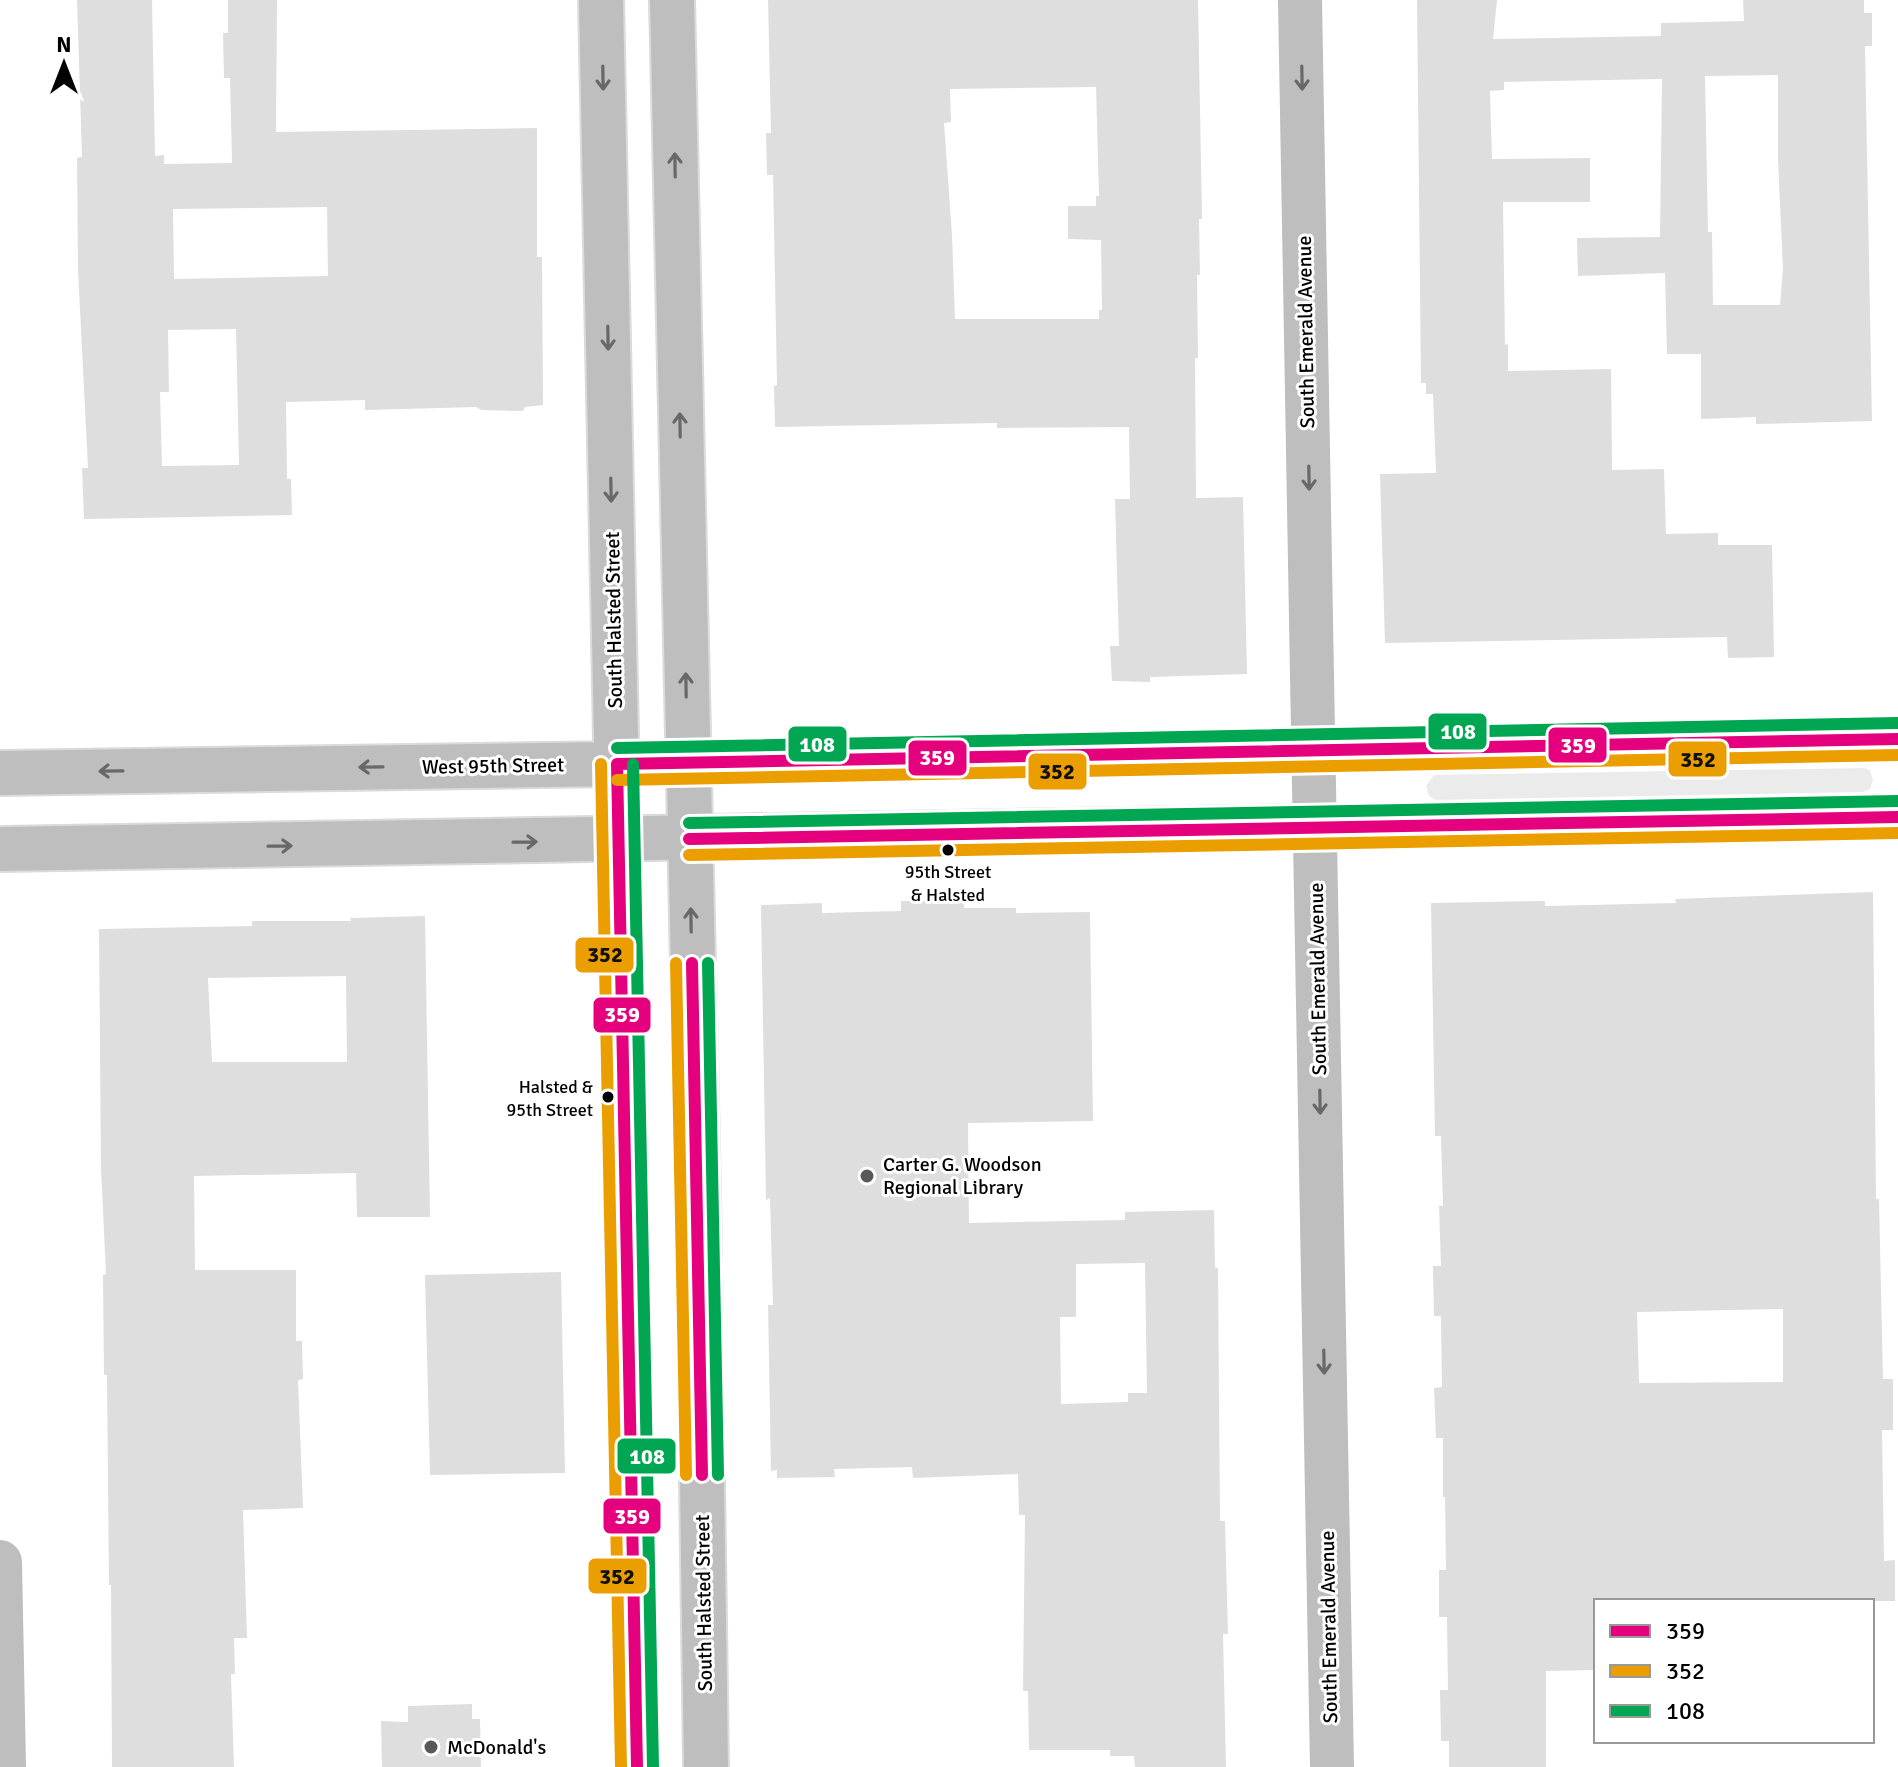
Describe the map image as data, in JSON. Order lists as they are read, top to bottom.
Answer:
{
  "streets": {
    "main road": ["South Emerald Avenue", "South Halsted Street", "West 95th Street"]
  },
  "crossings": [
    ["South Emerald Avenue", "West 95th Street"],
    ["South Halsted Street", "West 95th Street"]
  ],
  "one_way": ["South Emerald Avenue"],
  "places": [
    "95th Street & Halsted",
    "Halsted & 95th Street",
    "Carter G. Woodson Regional Library",
    "McDonald's"
  ],
  "lines": ["transit line 108", "transit line 359", "transit line 352"],
  "legend": ["359", "352", "108"],
  "north": "top"
}
